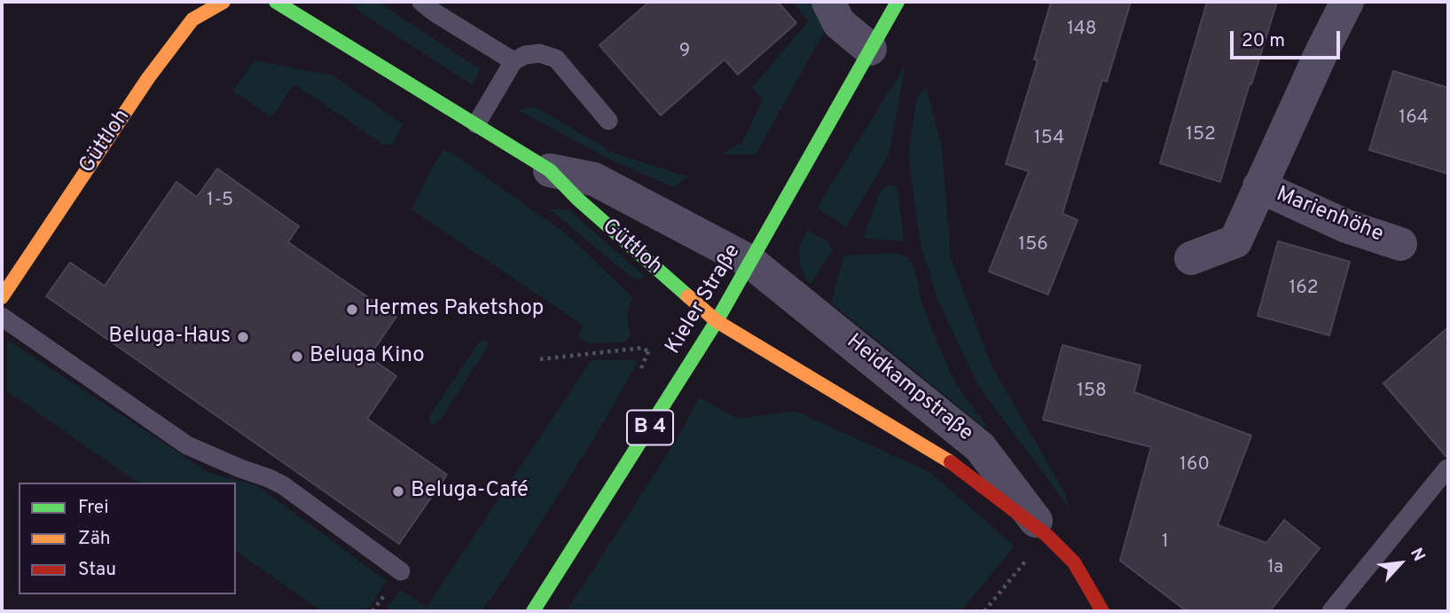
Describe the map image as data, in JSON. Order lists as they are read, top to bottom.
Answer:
{
  "streets": {
    "street": [
      "Güttloh",
      "Marienhöhe",
      "Kieler Straße",
      "Heidkampstraße",
      "B 4"
    ]
  },
  "crossings": [
    ["Güttloh", "Kieler Straße"],
    ["Güttloh", "Heidkampstraße"],
    ["Kieler Straße", "Heidkampstraße"]
  ],
  "places": [
    "Hermes Paketshop",
    "Beluga-Haus",
    "Beluga Kino",
    "Beluga-Café"
  ],
  "house_numbers": [
    "148",
    "9",
    "164",
    "152",
    "154",
    "1-5",
    "156",
    "162",
    "158",
    "160",
    "1",
    "1a"
  ],
  "legend": ["Frei", "Zäh", "Stau"],
  "scale_bar": "20 m",
  "north": "top right"
}
